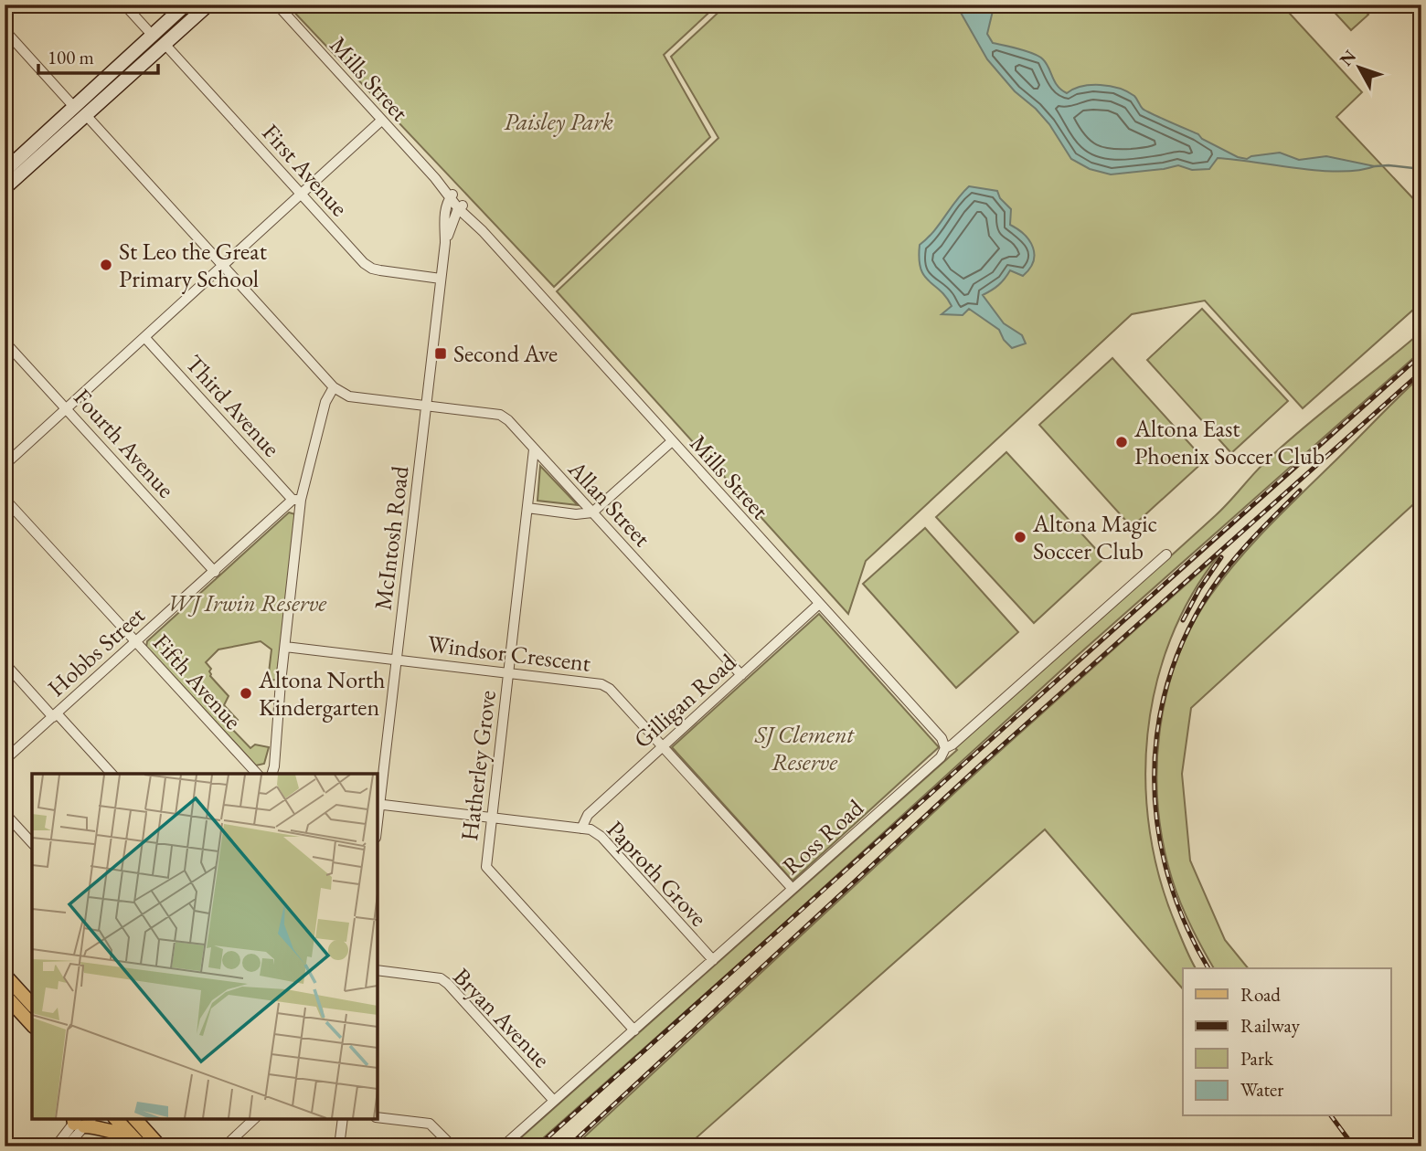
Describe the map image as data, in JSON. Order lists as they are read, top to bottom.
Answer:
{
  "streets": {
    "street": [
      "Mills Street",
      "First Avenue",
      "Third Avenue",
      "Fourth Avenue",
      "Allan Street",
      "McIntosh Road",
      "Hobbs Street",
      "Windsor Crescent",
      "Fifth Avenue",
      "Gilligan Road",
      "Hatherley Grove",
      "Ross Road",
      "Paproth Grove",
      "Bryan Avenue"
    ]
  },
  "crossings": [
    ["Mills Street", "McIntosh Road"],
    ["Mills Street", "Gilligan Road"],
    ["Mills Street", "Ross Road"],
    ["First Avenue", "McIntosh Road"],
    ["Third Avenue", "Hobbs Street"],
    ["Fourth Avenue", "Hobbs Street"],
    ["Allan Street", "McIntosh Road"],
    ["Allan Street", "Gilligan Road"],
    ["Allan Street", "Hatherley Grove"],
    ["McIntosh Road", "Windsor Crescent"],
    ["McIntosh Road", "Paproth Grove"],
    ["Hobbs Street", "Fifth Avenue"],
    ["Windsor Crescent", "Gilligan Road"],
    ["Windsor Crescent", "Hatherley Grove"],
    ["Windsor Crescent", "Ross Road"],
    ["Gilligan Road", "Paproth Grove"],
    ["Hatherley Grove", "Ross Road"],
    ["Hatherley Grove", "Paproth Grove"],
    ["Ross Road", "Paproth Grove"],
    ["Ross Road", "Bryan Avenue"]
  ],
  "parks": ["Paisley Park", "WJ Irwin Reserve", "SJ Clement Reserve"],
  "places": {
    "other": [
      "St Leo the Great Primary School",
      "Altona East Phoenix Soccer Club",
      "Altona Magic Soccer Club",
      "Altona North Kindergarten"
    ],
    "transit": ["Second Ave"]
  },
  "legend": [
    "Road",
    "Railway",
    "Park",
    "Water"
  ],
  "scale_bar": "100 m",
  "north": "top left"
}
